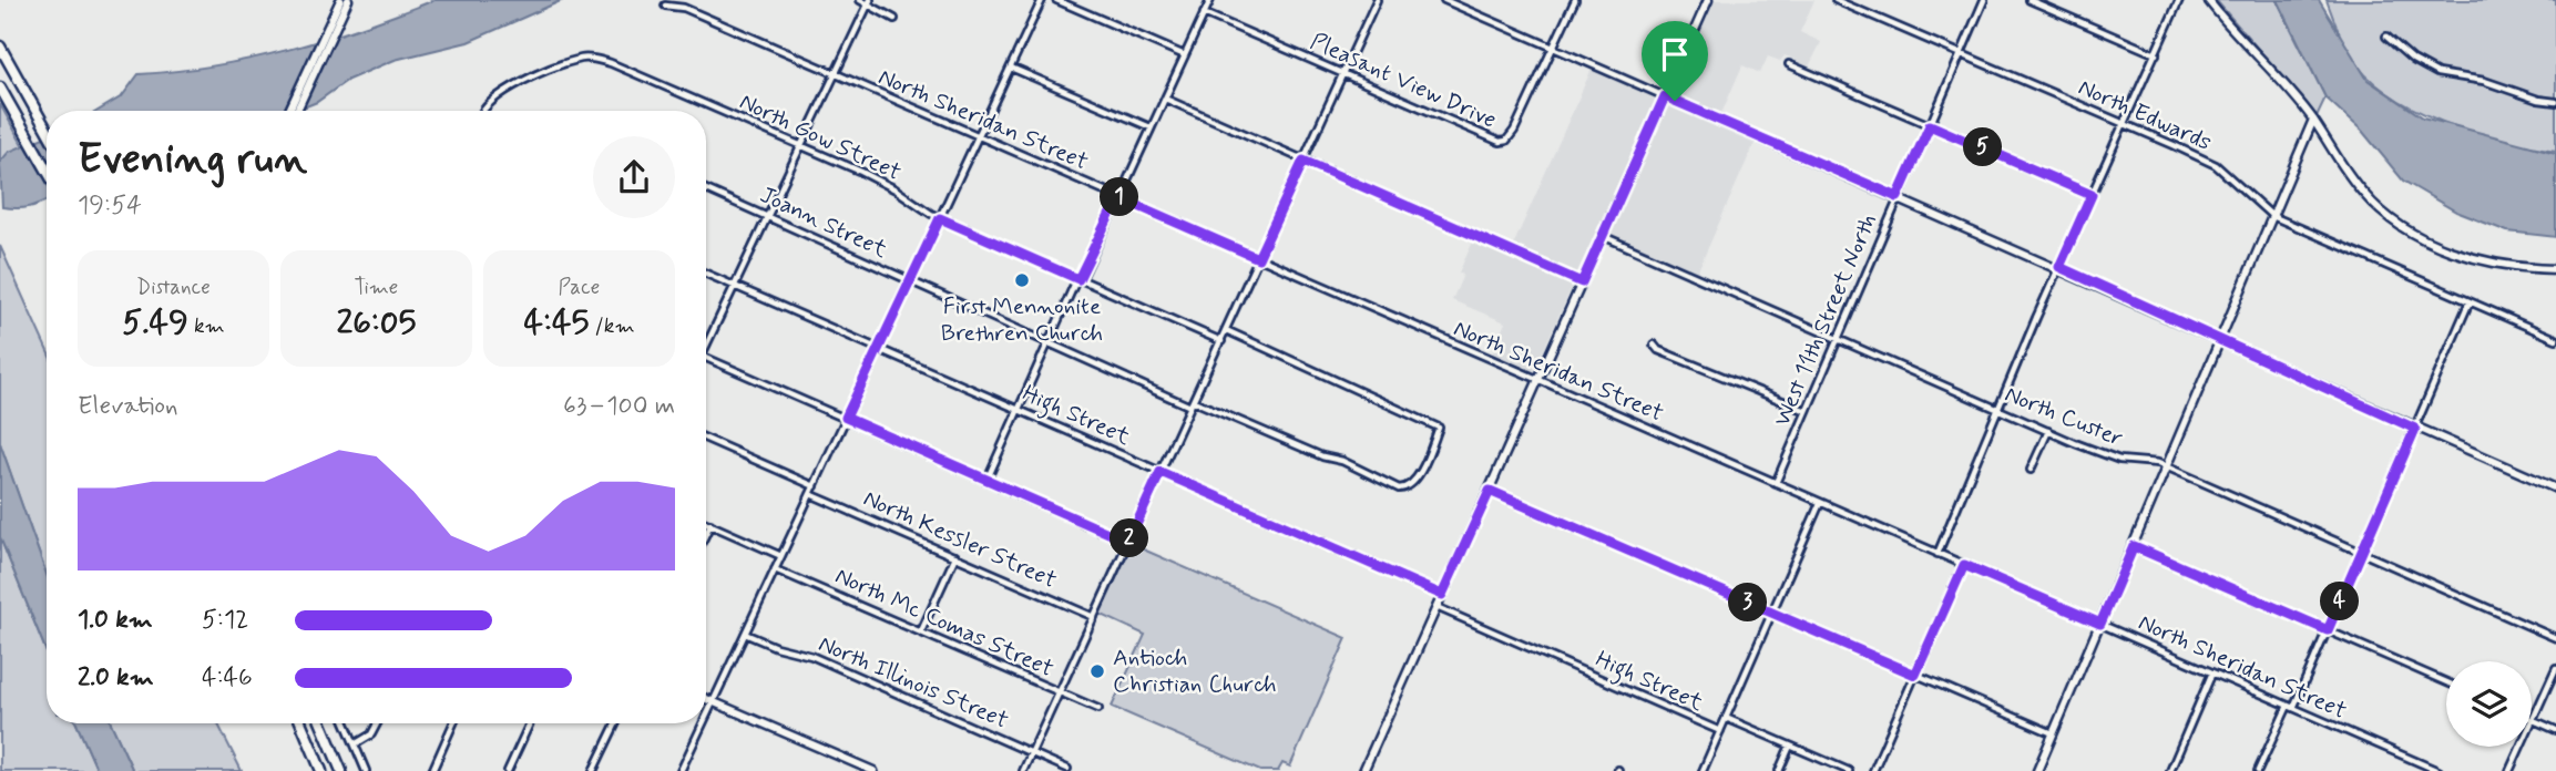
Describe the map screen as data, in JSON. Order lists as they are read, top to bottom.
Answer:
{
  "streets": {
    "street": [
      "Pleasant View Drive",
      "North Edwards",
      "North Sheridan Street",
      "North Gow Street",
      "Joann Street",
      "West 11th Street North",
      "High Street",
      "North Custer",
      "North Kessler Street",
      "North Mc Comas Street",
      "North Illinois Street"
    ]
  },
  "crossings": [
    ["North Edwards", "West 11th Street North"],
    ["North Sheridan Street", "West 11th Street North"],
    ["West 11th Street North", "North Custer"]
  ],
  "places": ["First Mennonite Brethren Church", "Antioch Christian Church"],
  "page": {
    "heading": ["Evening run", "19:54"],
    "pins": [
      "5",
      "1",
      "2",
      "4",
      "3"
    ],
    "stats": [
      ["Distance", "5.49 km"],
      ["Time", "26:05"],
      ["Pace", "4:45 /km"]
    ],
    "chart": ["Elevation", "63–100 m"],
    "list": [
      {
        "name": "1.0 km",
        "note": "5:12"
      },
      {
        "name": "2.0 km",
        "note": "4:46"
      }
    ]
  }
}
